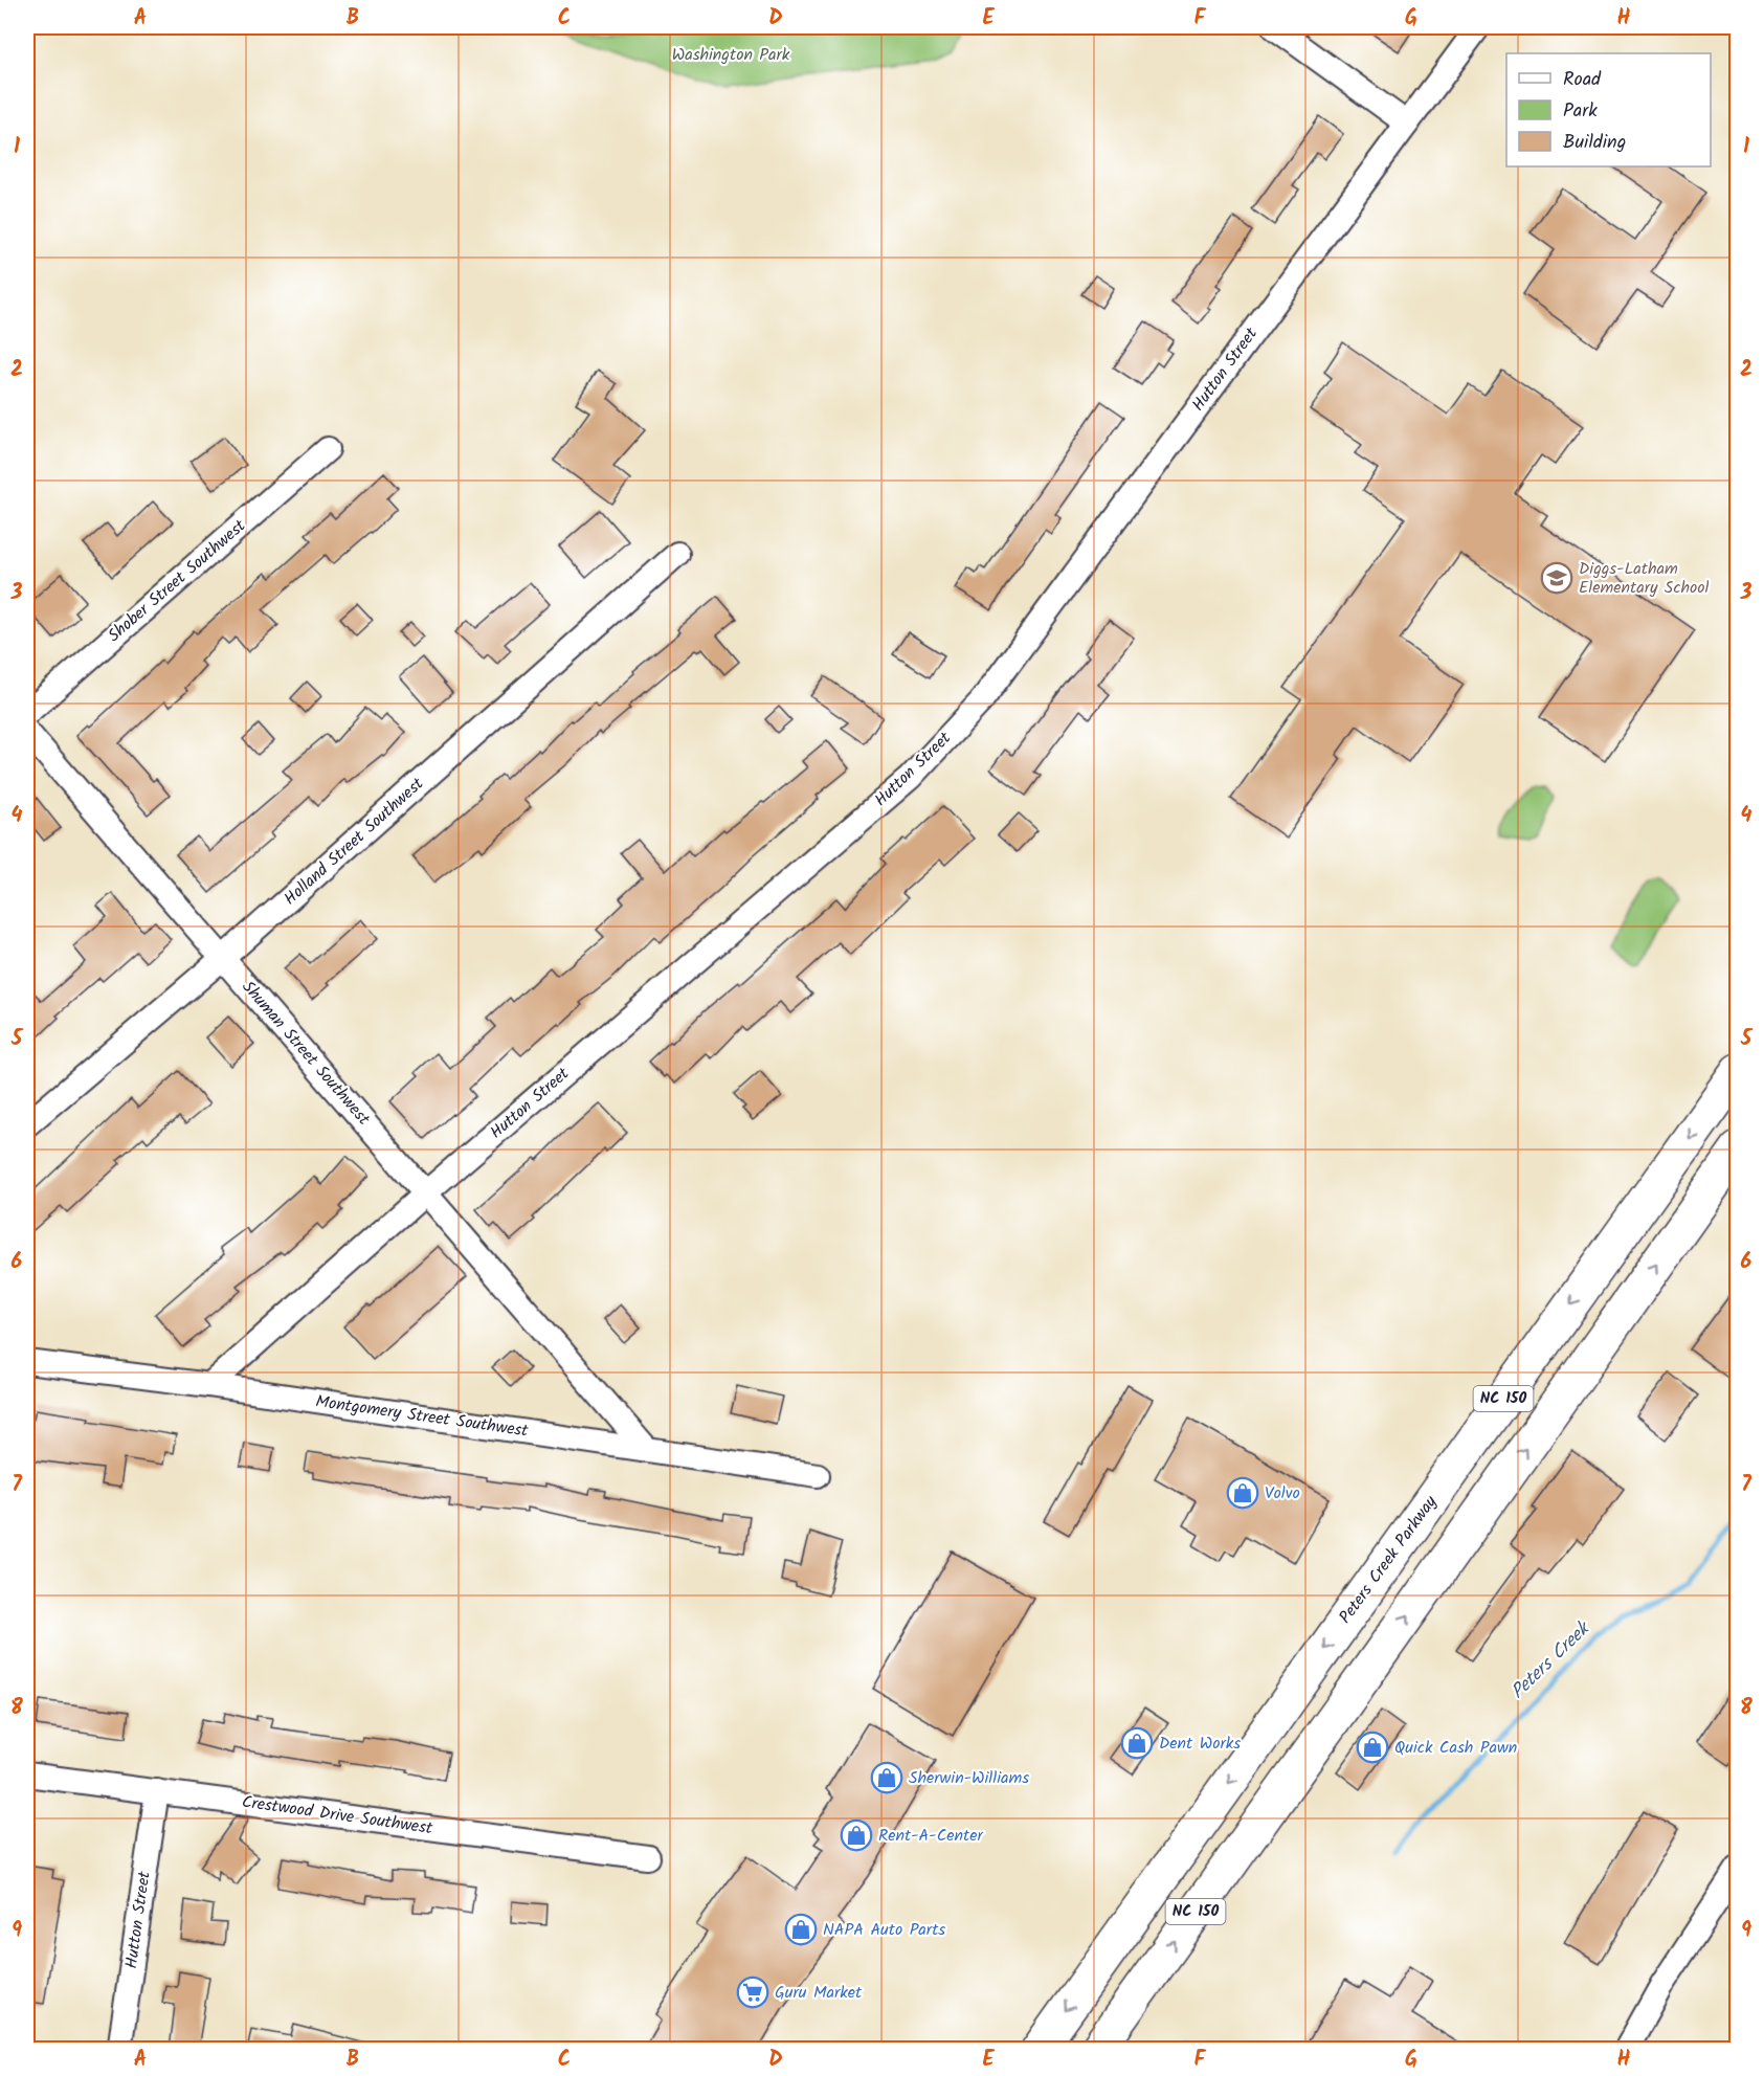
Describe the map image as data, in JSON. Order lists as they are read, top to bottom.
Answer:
{
  "streets": {
    "main road": ["NC 150", "Peters Creek Parkway"],
    "street": [
      "Hutton Street",
      "Shober Street Southwest",
      "Holland Street Southwest",
      "Shuman Street Southwest",
      "Montgomery Street Southwest",
      "Crestwood Drive Southwest"
    ]
  },
  "crossings": [
    ["Hutton Street", "Shuman Street Southwest"],
    ["Hutton Street", "Montgomery Street Southwest"],
    ["Hutton Street", "Crestwood Drive Southwest"],
    ["Holland Street Southwest", "Shuman Street Southwest"],
    ["Shuman Street Southwest", "Montgomery Street Southwest"]
  ],
  "water": ["Peters Creek"],
  "parks": ["Washington Park"],
  "places": {
    "school or university": ["Diggs-Latham Elementary School"],
    "shop": [
      "Volvo",
      "Dent Works",
      "Quick Cash Pawn",
      "Sherwin-Williams",
      "Rent-A-Center",
      "NAPA Auto Parts"
    ],
    "supermarket": ["Guru Market"]
  },
  "legend": ["Road", "Park", "Building"],
  "grid": {
    "columns": [
      "A",
      "B",
      "C",
      "D",
      "E",
      "F",
      "G",
      "H"
    ],
    "rows": [
      "1",
      "2",
      "3",
      "4",
      "5",
      "6",
      "7",
      "8",
      "9"
    ]
  }
}
